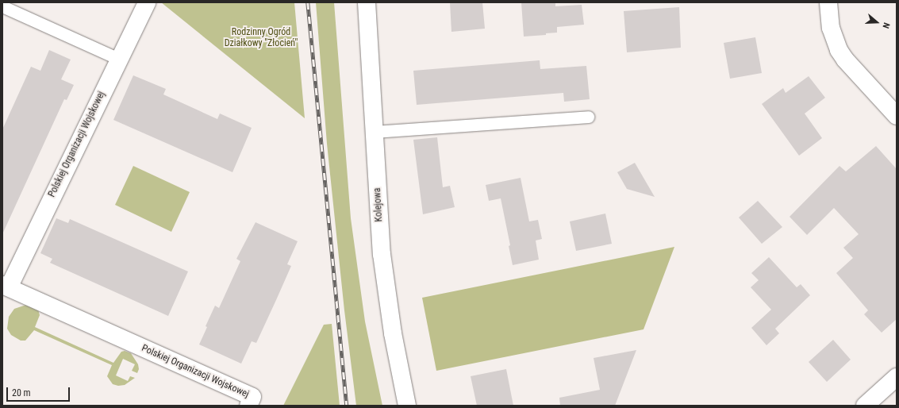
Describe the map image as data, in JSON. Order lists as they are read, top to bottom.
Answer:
{
  "streets": {
    "street": ["Polskiej Organizacji Wojskowej", "Kolejowa"]
  },
  "parks": ["Rodzinny Ogród Działkowy \"Złocień\""],
  "scale_bar": "20 m",
  "north": "right"
}
